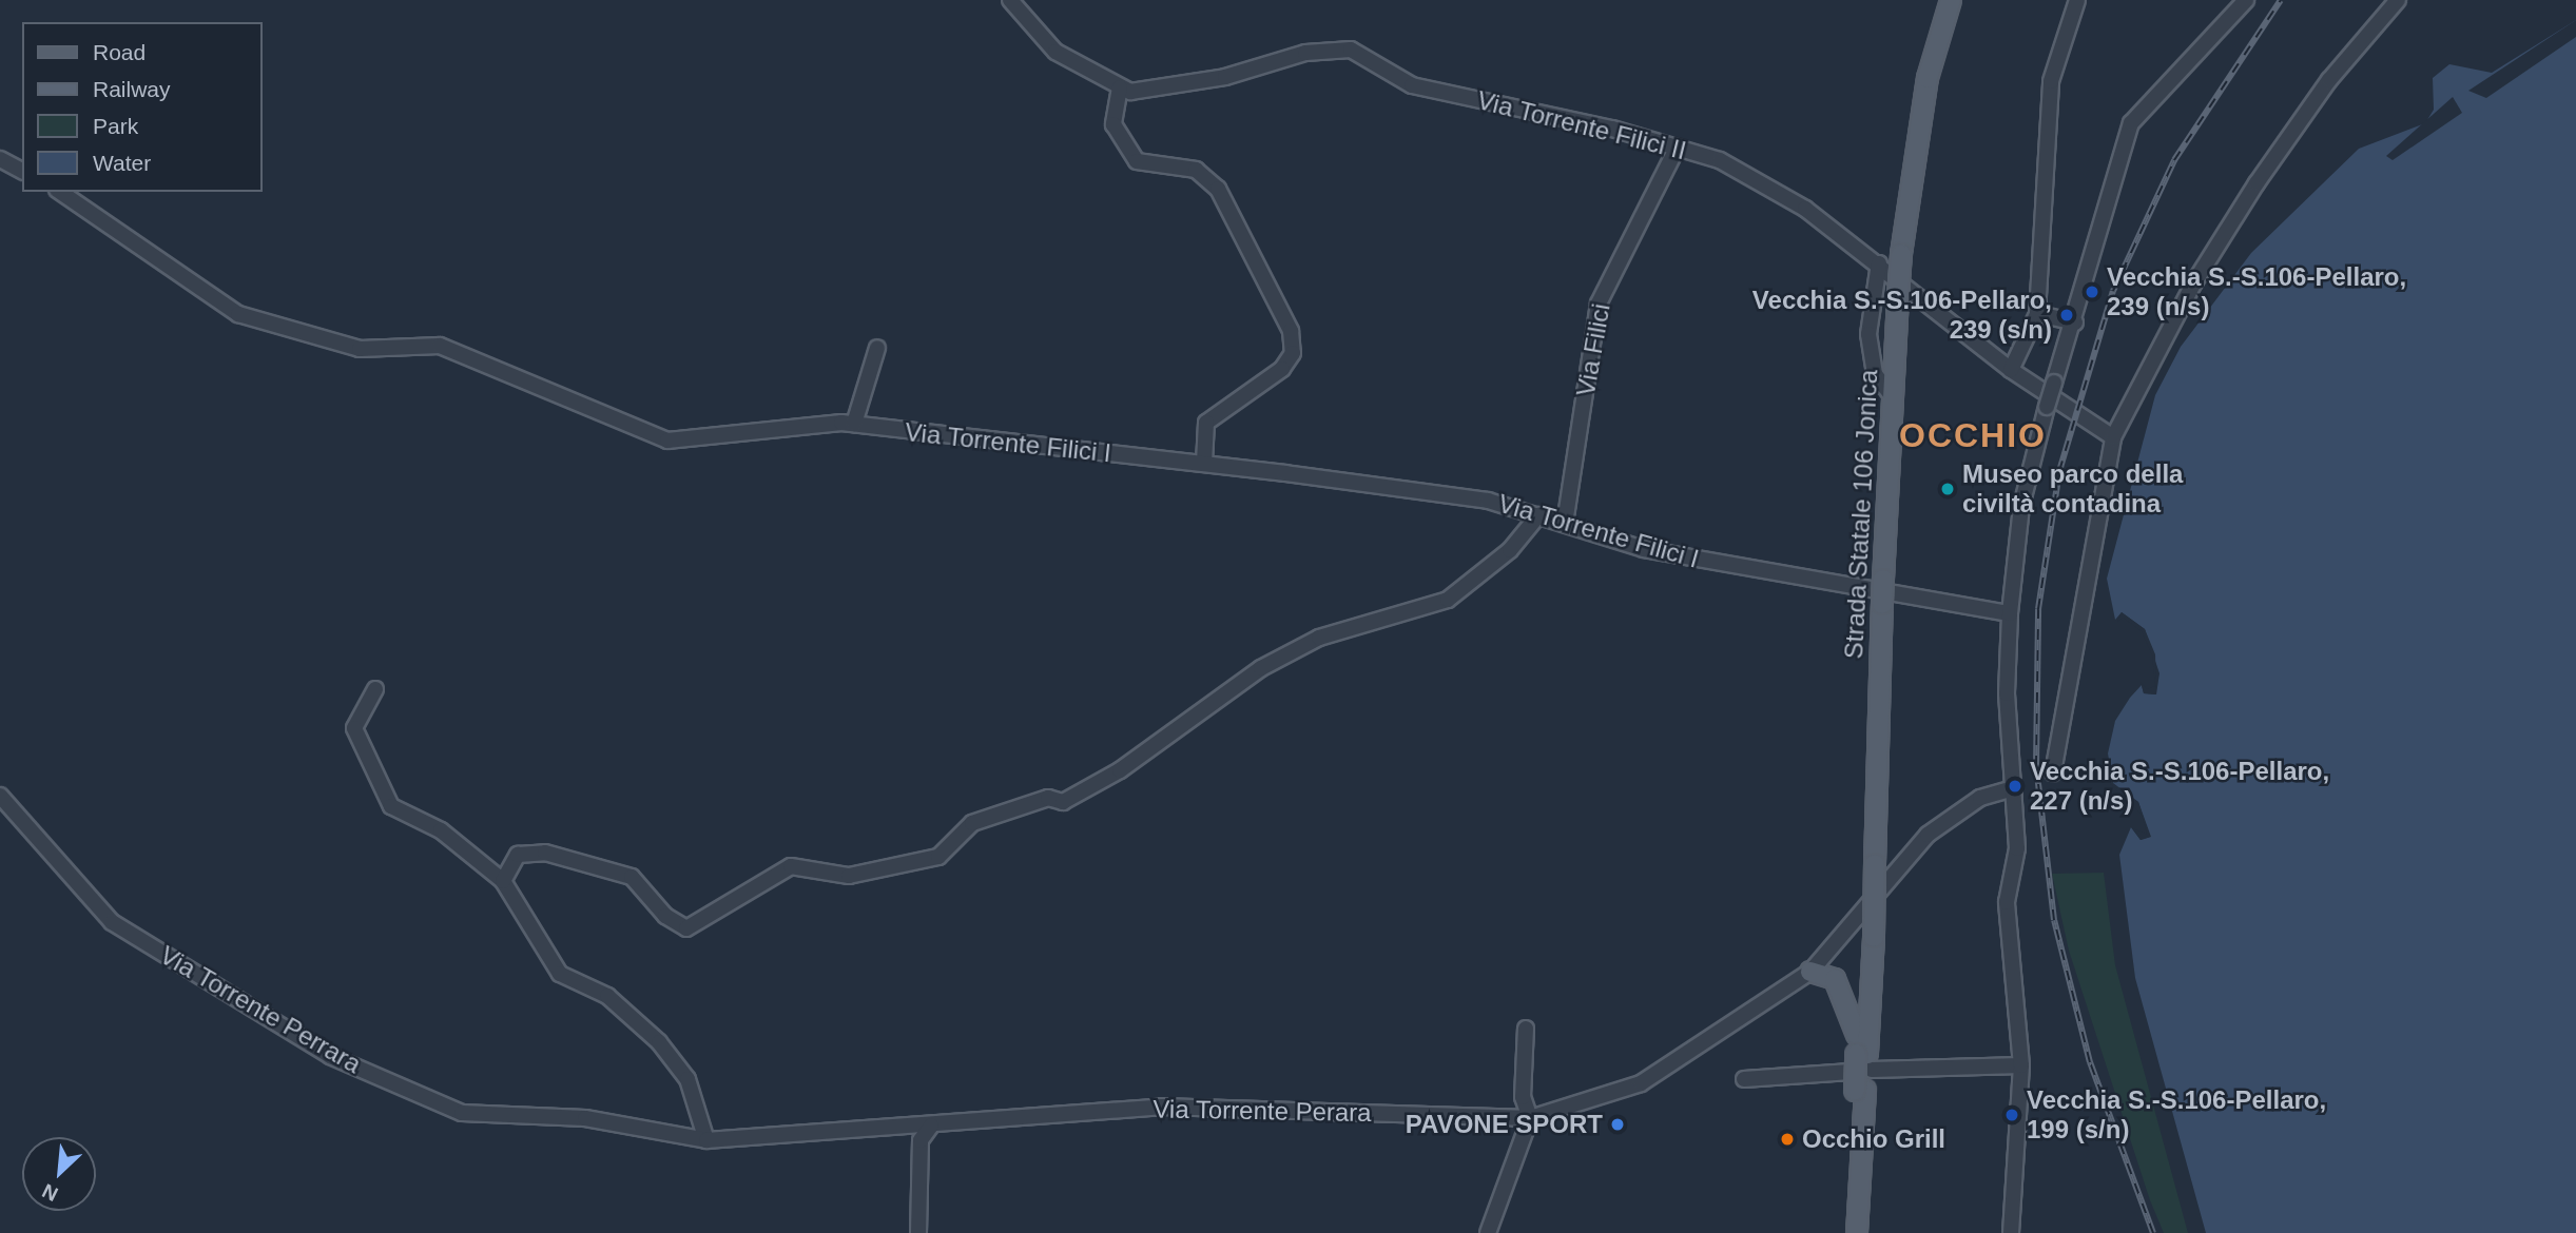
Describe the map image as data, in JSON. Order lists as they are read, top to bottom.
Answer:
{
  "streets": {
    "main road": ["Strada Statale 106 Jonica"],
    "street": [
      "Via Torrente Filici II",
      "Via Filici",
      "Via Torrente Filici I",
      "Via Torrente Perrara",
      "Via Torrente Perara"
    ]
  },
  "crossings": [
    ["Via Torrente Filici II", "Via Filici"],
    ["Via Filici", "Via Torrente Filici I"],
    ["Via Torrente Perrara", "Via Torrente Perara"]
  ],
  "districts": ["OCCHIO"],
  "places": [
    "Vecchia S.-S.106-Pellaro, 239 (n/s)",
    "Vecchia S.-S.106-Pellaro, 239 (s/n)",
    "Museo parco della civiltà contadina",
    "Vecchia S.-S.106-Pellaro, 227 (n/s)",
    "Vecchia S.-S.106-Pellaro, 199 (s/n)",
    "PAVONE SPORT",
    "Occhio Grill"
  ],
  "legend": [
    "Road",
    "Railway",
    "Park",
    "Water"
  ],
  "north": "bottom left"
}
